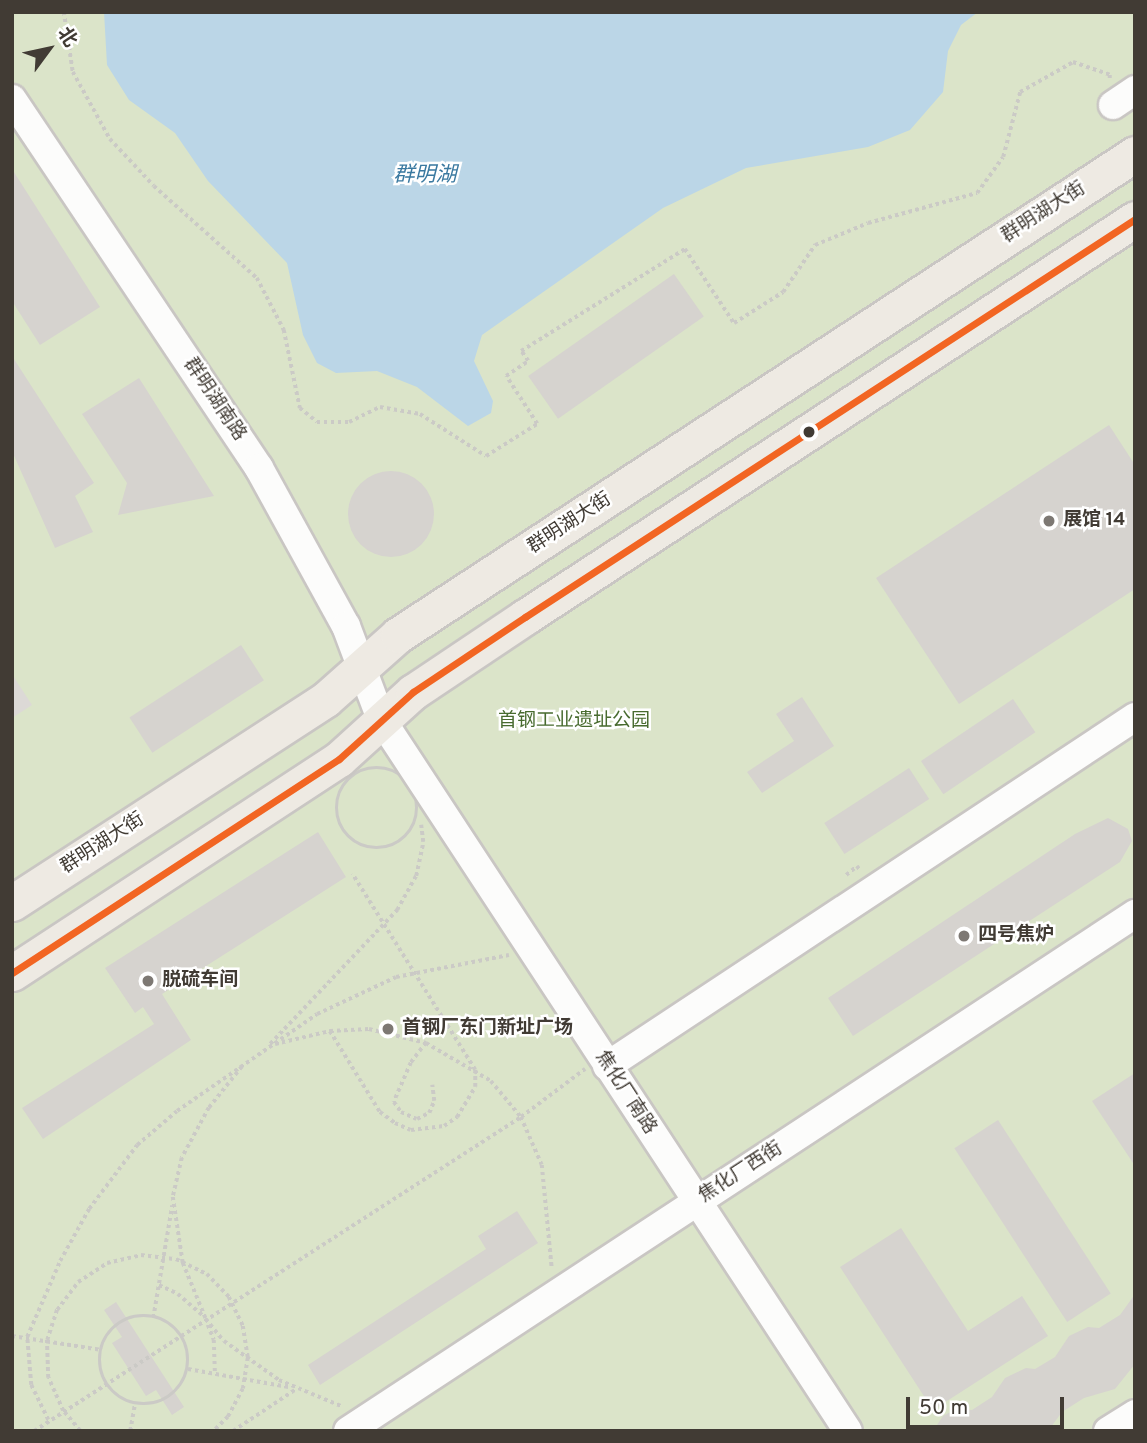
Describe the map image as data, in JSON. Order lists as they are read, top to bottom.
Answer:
{
  "streets": {
    "main road": ["群明湖大街"],
    "street": ["群明湖南路", "焦化厂南路", "焦化厂西街"]
  },
  "crossings": [
    ["群明湖大街", "群明湖南路"],
    ["群明湖南路", "焦化厂南路"],
    ["焦化厂南路", "焦化厂西街"]
  ],
  "water": ["群明湖"],
  "parks": ["首钢工业遗址公园"],
  "places": [
    "展馆 14",
    "四号焦炉",
    "脱硫车间",
    "首钢厂东门新址广场"
  ],
  "scale_bar": "50 m",
  "north": "top right"
}
